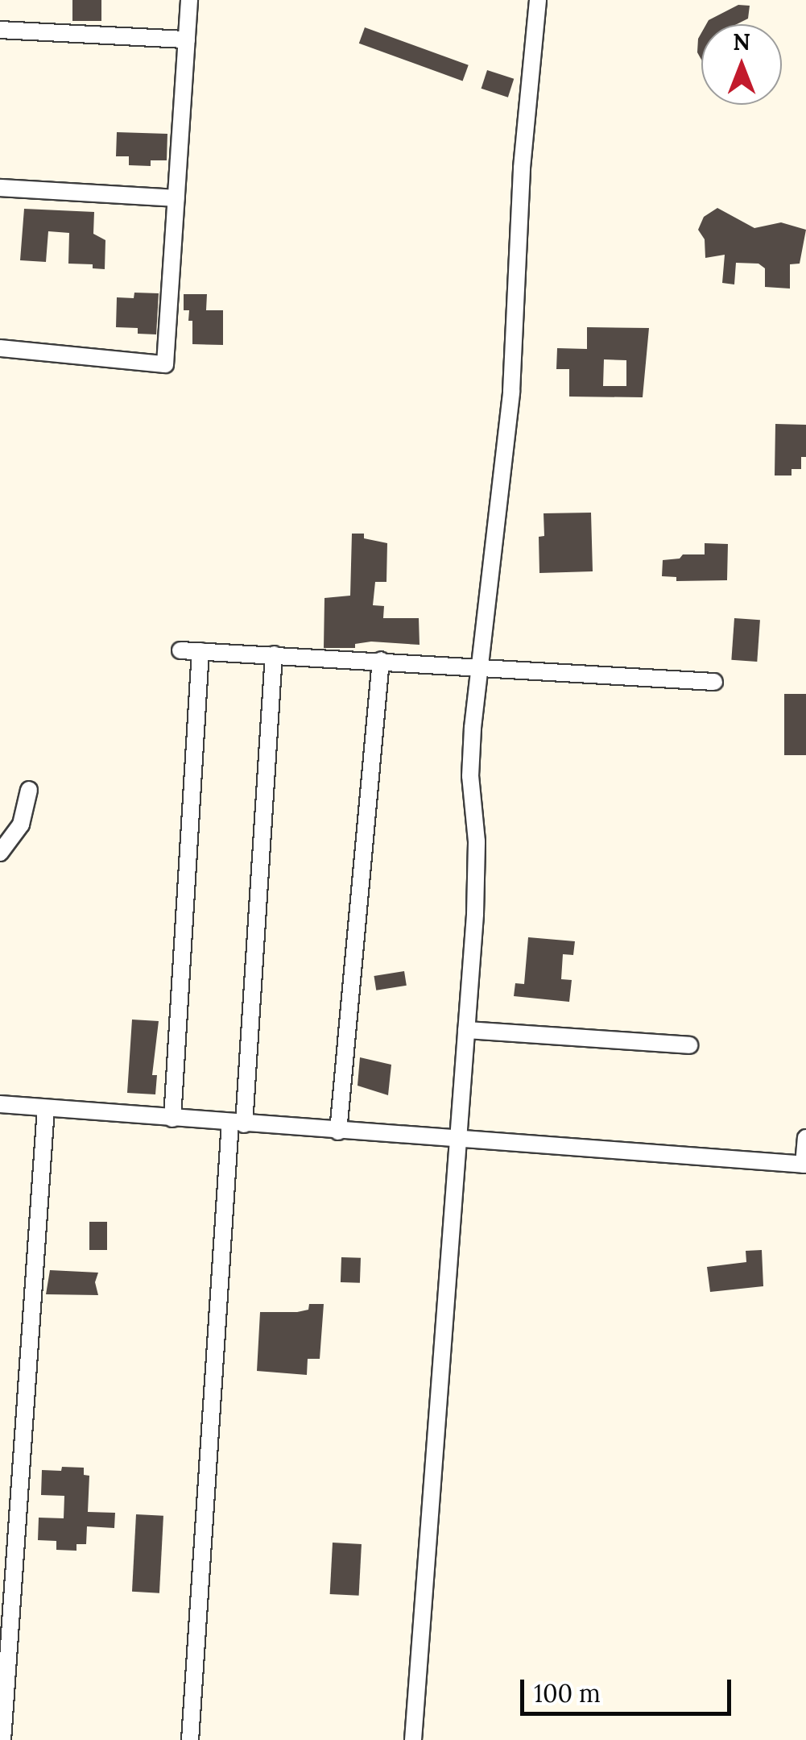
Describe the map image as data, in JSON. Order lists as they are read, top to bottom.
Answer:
{
  "scale_bar": "100 m",
  "north": "top"
}
